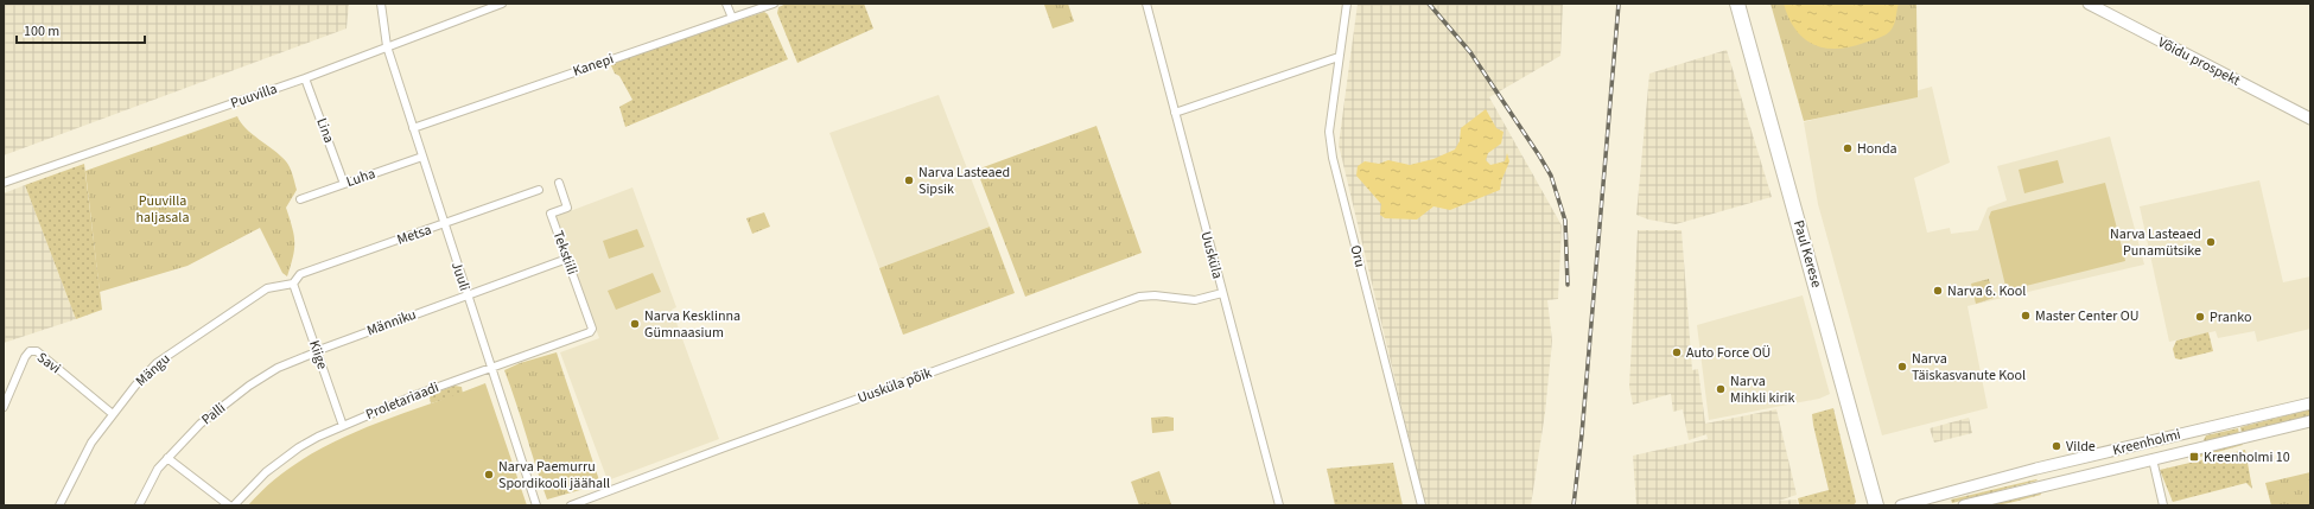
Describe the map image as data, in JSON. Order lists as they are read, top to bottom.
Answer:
{
  "streets": {
    "highway": ["Paul Kerese"],
    "main road": ["Võidu prospekt", "Kreenholmi"],
    "street": [
      "Kanepi",
      "Puuvilla",
      "Lina",
      "Luha",
      "Metsa",
      "Tekstiili",
      "Uusküla",
      "Oru",
      "Juuli",
      "Männiku",
      "Kiige",
      "Savi",
      "Mängu",
      "Uusküla põik",
      "Proletariaadi",
      "Palli"
    ]
  },
  "crossings": [
    ["Kanepi", "Juuli"],
    ["Puuvilla", "Lina"],
    ["Puuvilla", "Juuli"],
    ["Lina", "Luha"],
    ["Luha", "Juuli"],
    ["Metsa", "Juuli"],
    ["Metsa", "Kiige"],
    ["Metsa", "Mängu"],
    ["Tekstiili", "Männiku"],
    ["Tekstiili", "Proletariaadi"],
    ["Uusküla", "Uusküla põik"],
    ["Juuli", "Männiku"],
    ["Juuli", "Proletariaadi"],
    ["Männiku", "Kiige"],
    ["Männiku", "Palli"],
    ["Kiige", "Mängu"],
    ["Kiige", "Proletariaadi"],
    ["Kiige", "Palli"],
    ["Savi", "Mängu"]
  ],
  "parks": ["Puuvilla haljasala"],
  "places": {
    "other": [
      "Honda",
      "Narva Lasteaed Sipsik",
      "Narva Lasteaed Punamütsike",
      "Narva 6. Kool",
      "Master Center OU",
      "Pranko",
      "Narva Kesklinna Gümnaasium",
      "Auto Force OÜ",
      "Narva Täiskasvanute Kool",
      "Narva Mihkli kirik",
      "Vilde",
      "Narva Paemurru Spordikooli jäähall"
    ],
    "transit": ["Kreenholmi 10"]
  },
  "scale_bar": "100 m"
}
